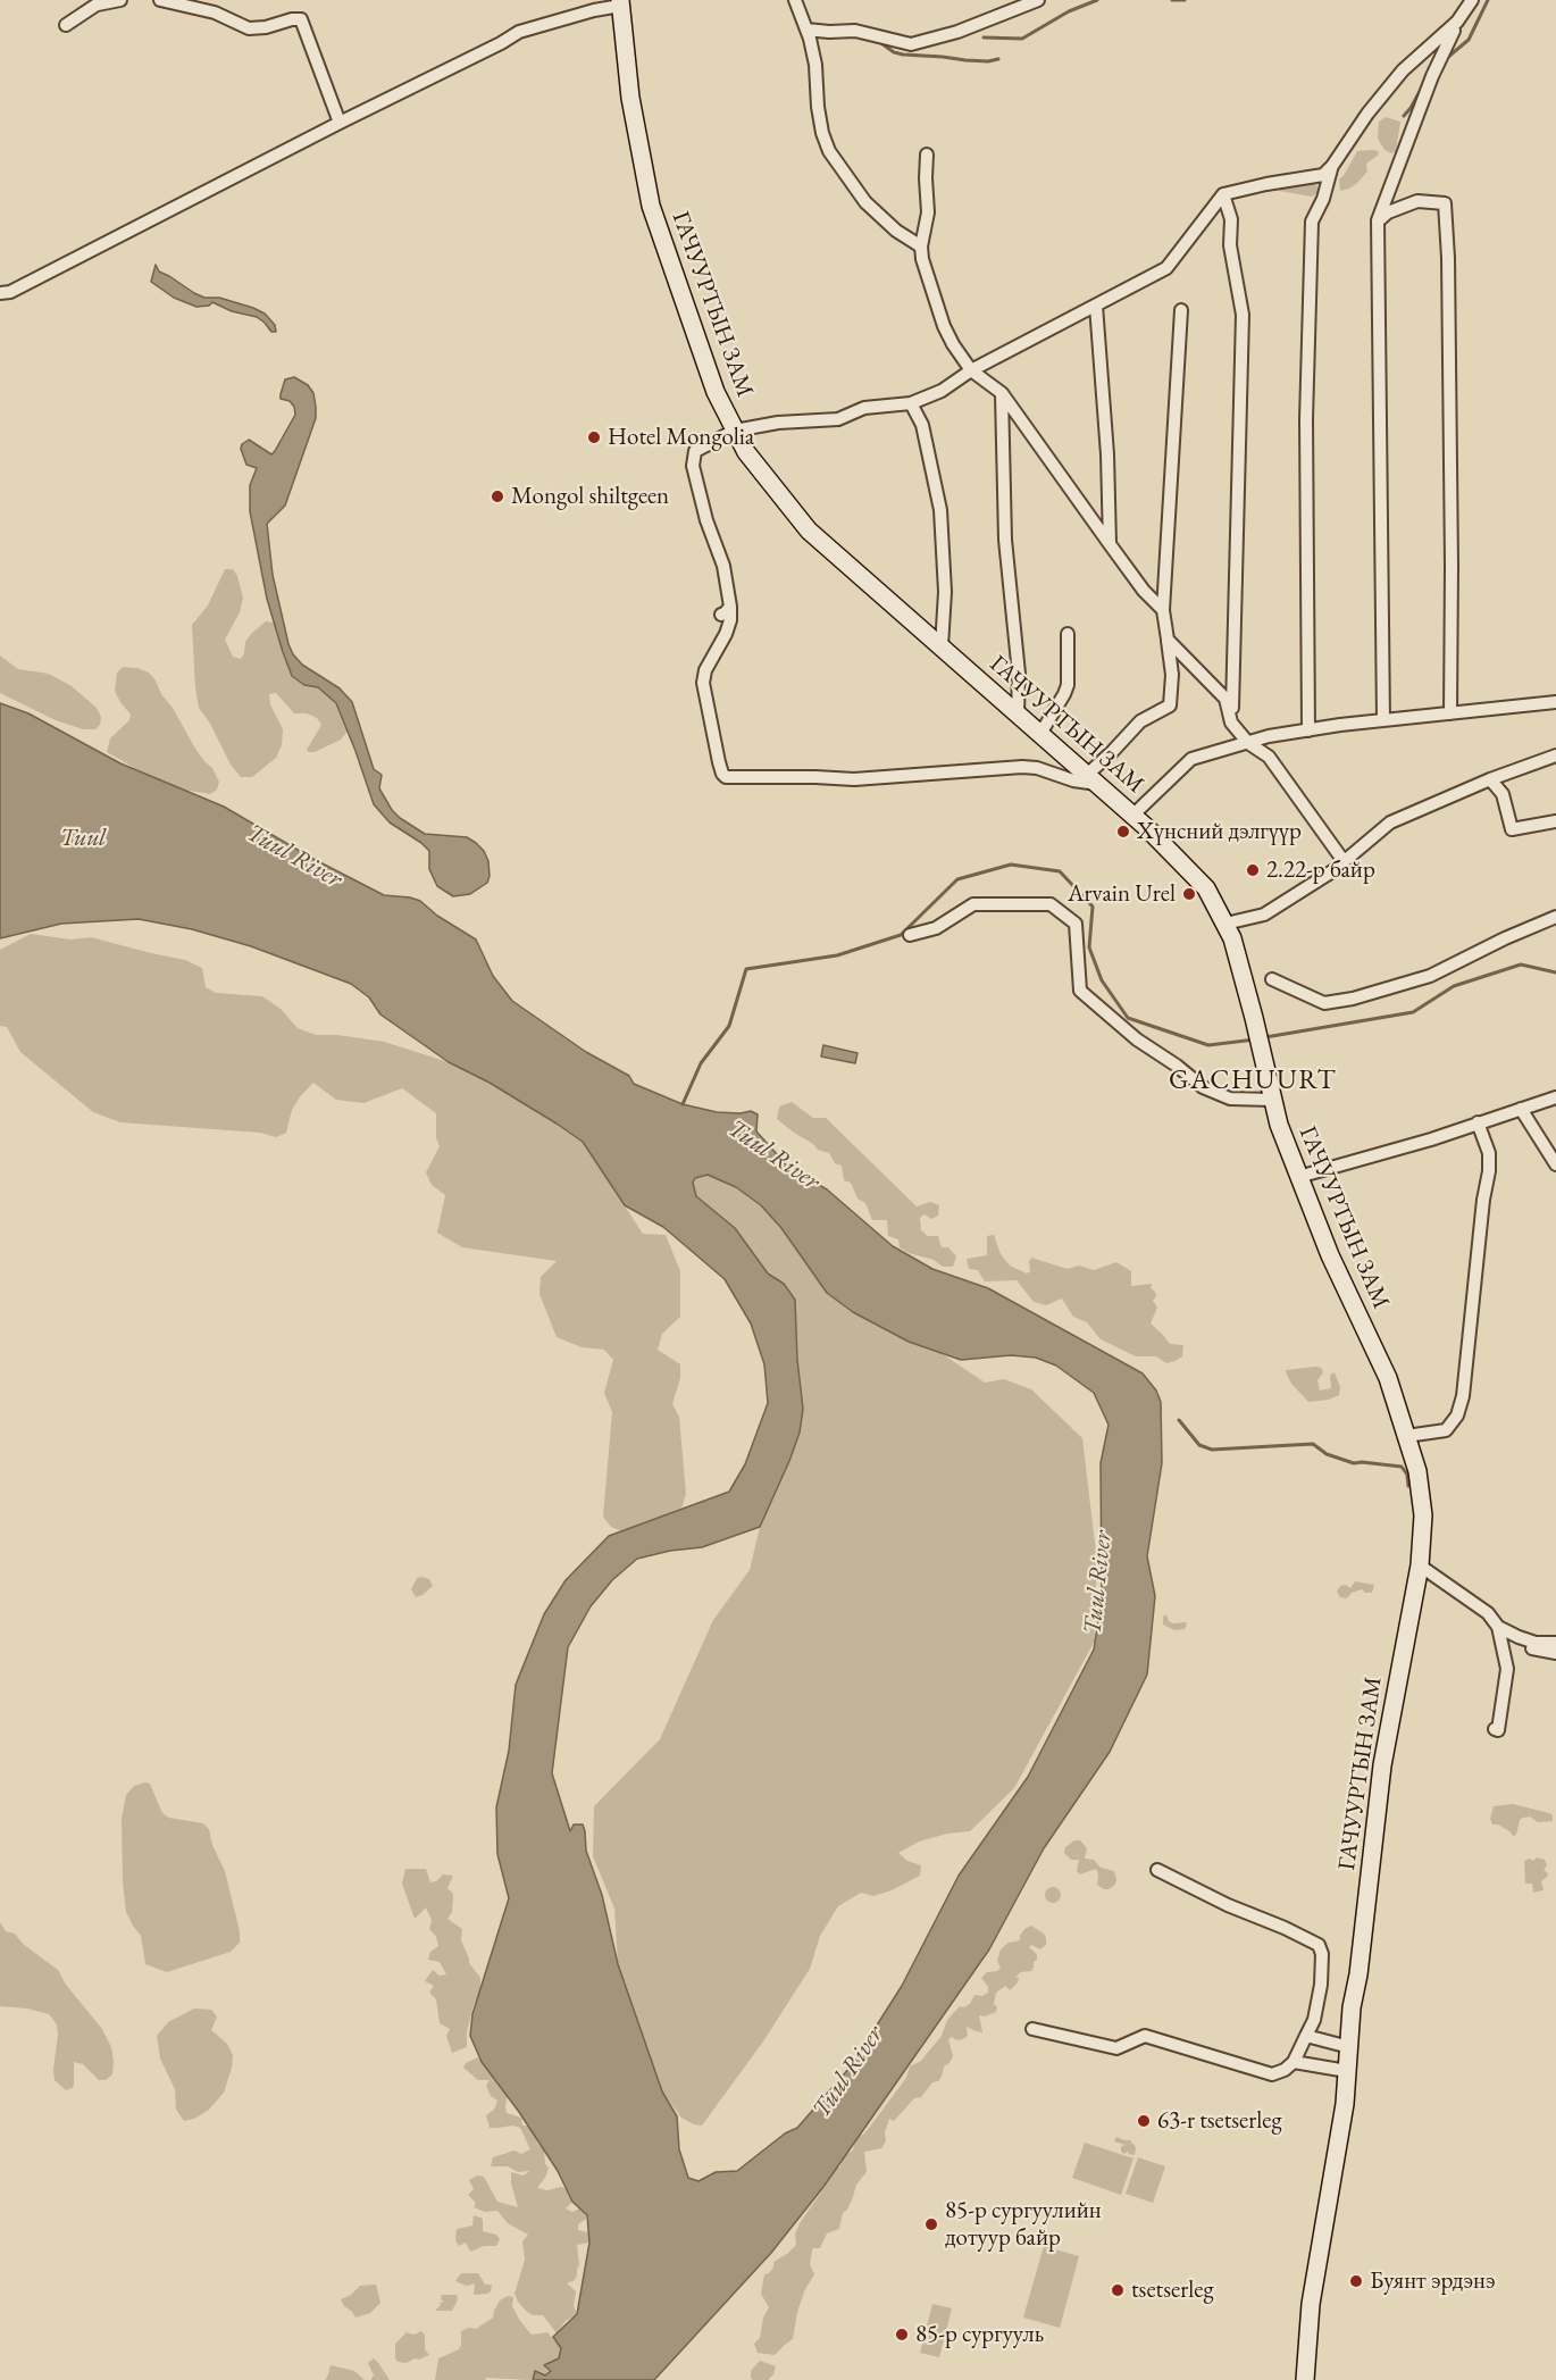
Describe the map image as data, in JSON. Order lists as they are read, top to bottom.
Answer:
{
  "streets": {
    "main road": ["ГАЧУУРТЫН ЗАМ"]
  },
  "districts": ["GACHUURT"],
  "water": ["Tuul", "Tuul River"],
  "places": [
    "Hotel Mongolia",
    "Mongol shiltgeen",
    "Хүнсний дэлгүүр",
    "2.22-р байр",
    "Arvain Urel",
    "63-r tsetserleg",
    "85-р сургуулийн дотуур байр",
    "Буянт эрдэнэ",
    "tsetserleg",
    "85-р сургууль"
  ]
}
